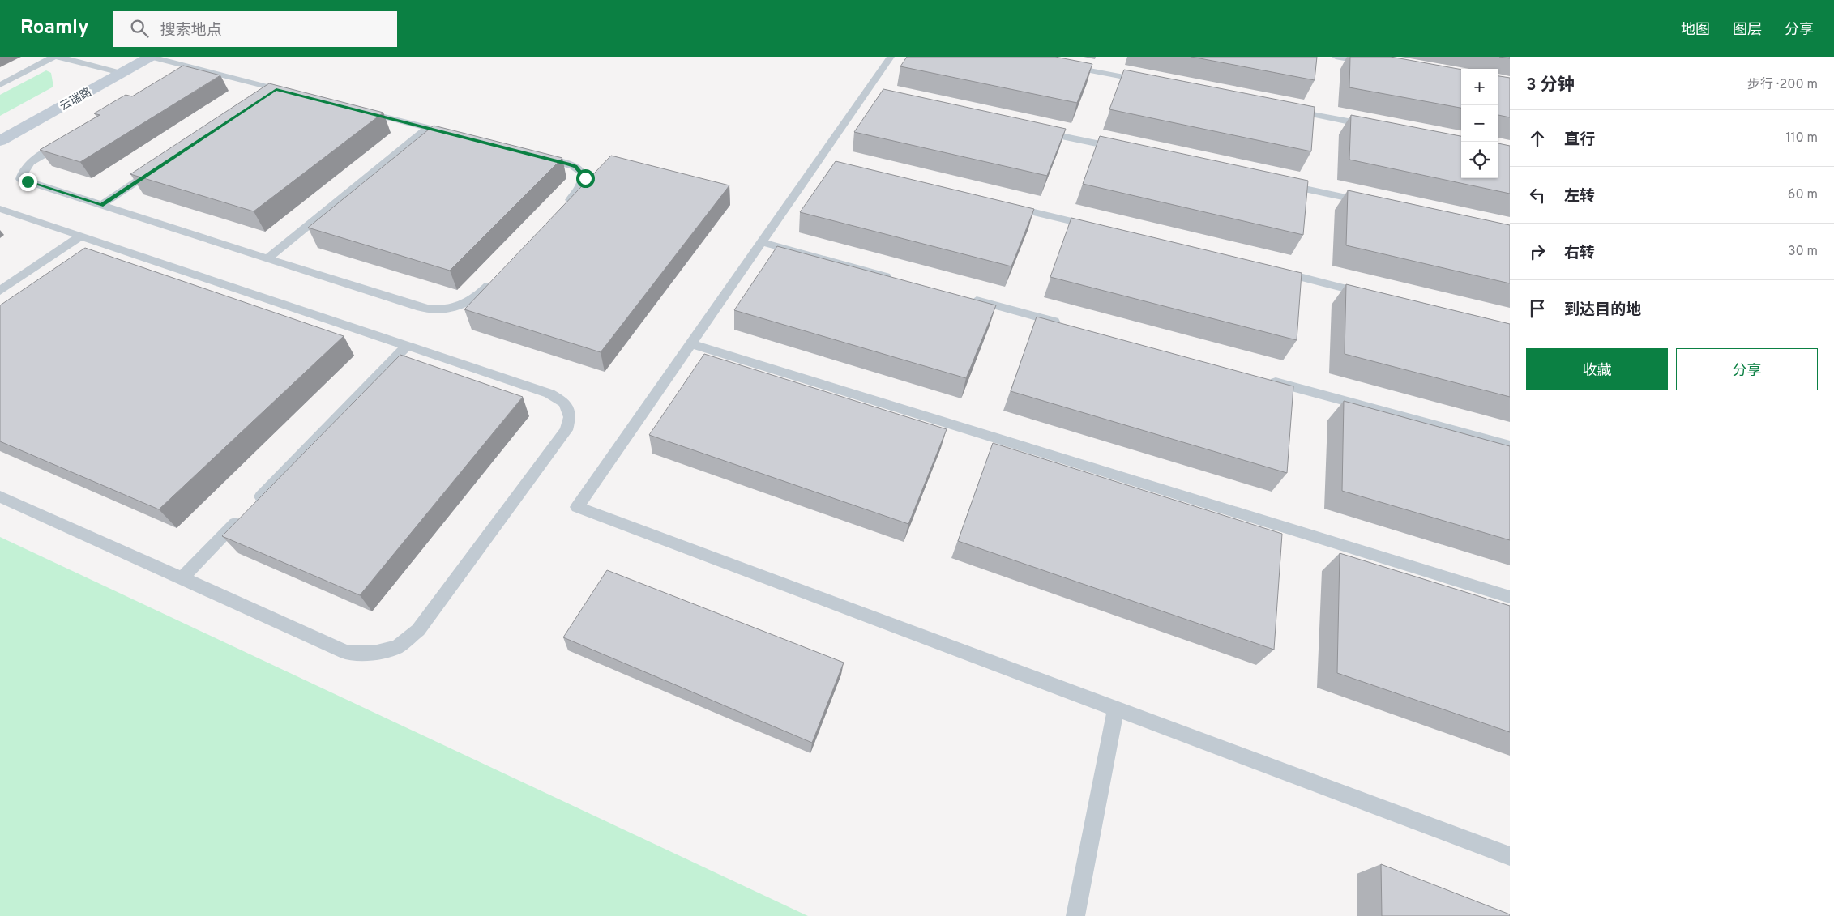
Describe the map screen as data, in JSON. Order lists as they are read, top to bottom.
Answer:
{
  "streets": {
    "street": ["云瑞路"]
  },
  "page": {
    "header": "Roamly",
    "search": "搜索地点",
    "nav": ["地图", "图层", "分享"],
    "heading": ["3 分钟", "步行 · 200 m"],
    "map_buttons": ["+", "−"],
    "list": [
      ["直行", "110 m"],
      ["左转", "60 m"],
      ["右转", "30 m"],
      "到达目的地"
    ],
    "buttons": ["收藏", "分享"]
  }
}
